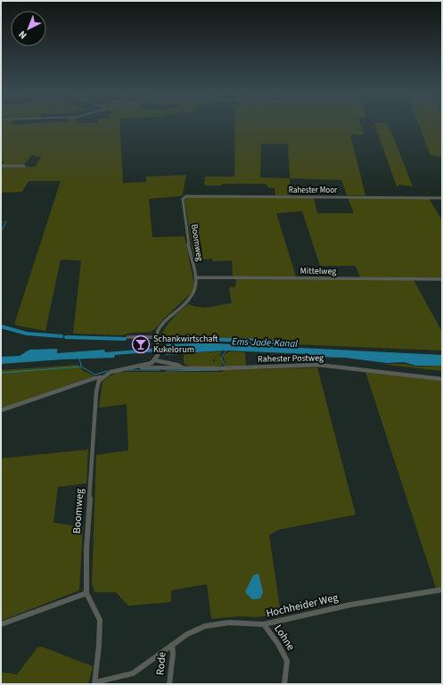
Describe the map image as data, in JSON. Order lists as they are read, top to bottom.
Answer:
{
  "streets": {
    "street": [
      "Rahester Moor",
      "Boomweg",
      "Mittelweg",
      "Rahester Postweg",
      "Hochheider Weg",
      "Lohne",
      "Rode"
    ]
  },
  "crossings": [
    ["Rahester Moor", "Boomweg"],
    ["Boomweg", "Mittelweg"],
    ["Boomweg", "Hochheider Weg"],
    ["Hochheider Weg", "Lohne"],
    ["Hochheider Weg", "Rode"]
  ],
  "water": ["Ems-Jade-Kanal"],
  "places": {
    "bar": ["Schankwirtschaft Kukelorum"]
  },
  "north": "bottom left"
}
